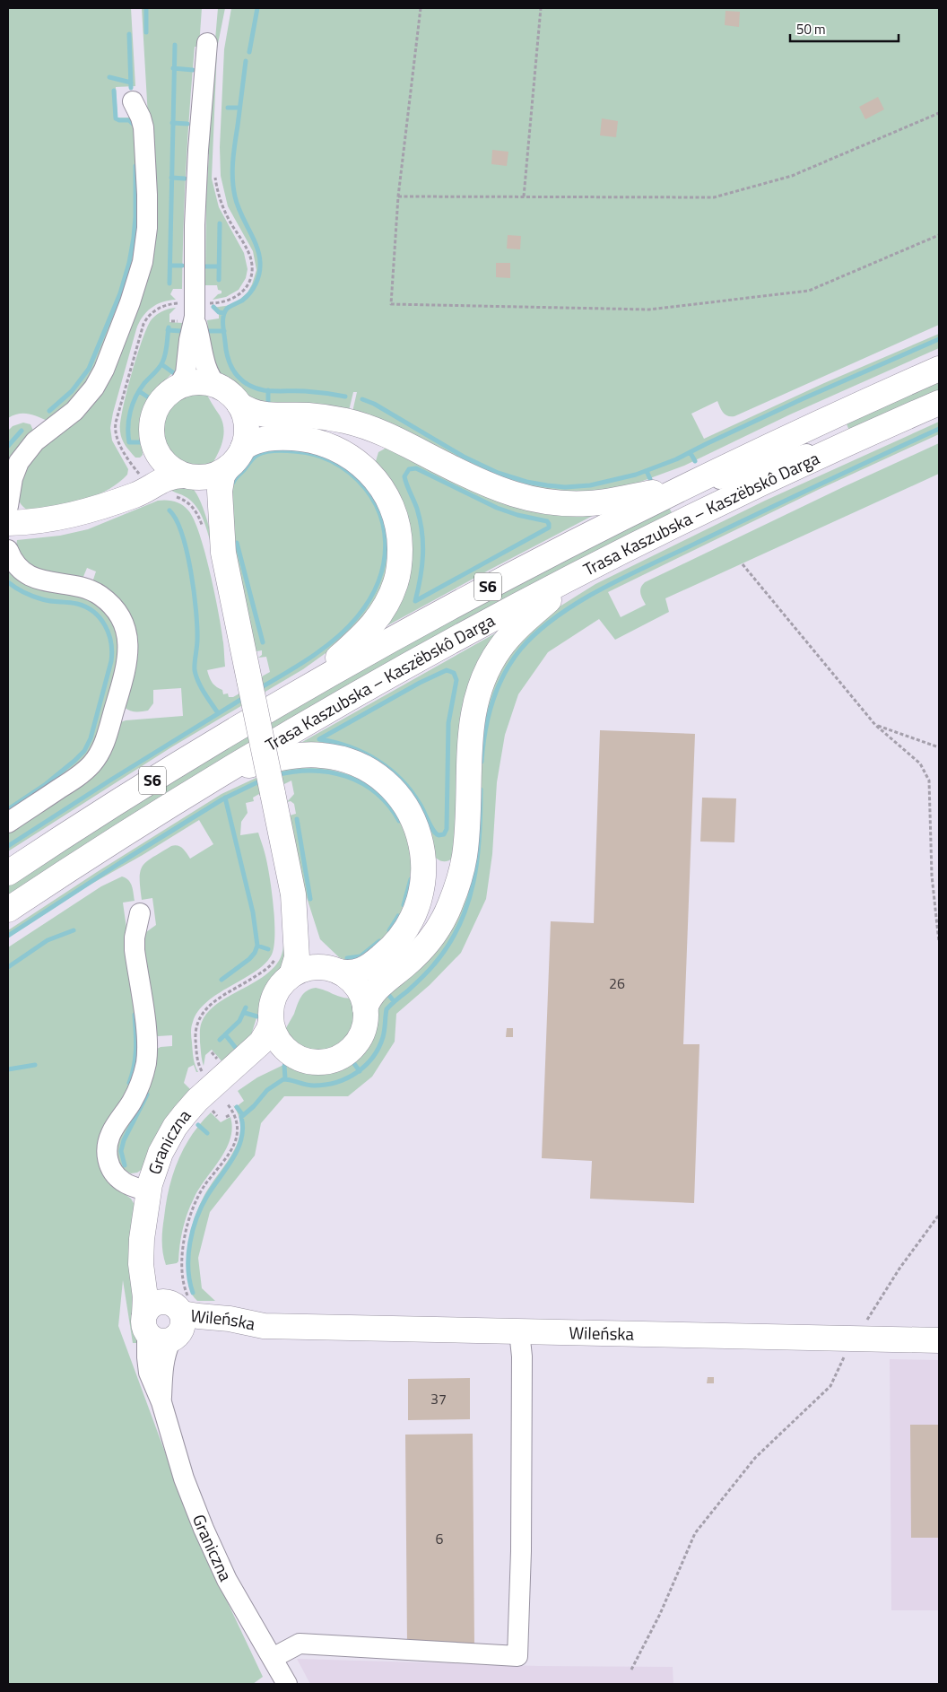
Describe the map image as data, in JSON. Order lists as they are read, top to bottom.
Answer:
{
  "streets": {
    "main road": [
      "Trasa Kaszubska – Kaszëbskô Darga",
      "S6",
      "Graniczna",
      "Wileńska"
    ]
  },
  "crossings": [
    ["Graniczna", "Wileńska"]
  ],
  "house_numbers": ["26", "37", "6"],
  "scale_bar": "50 m"
}
